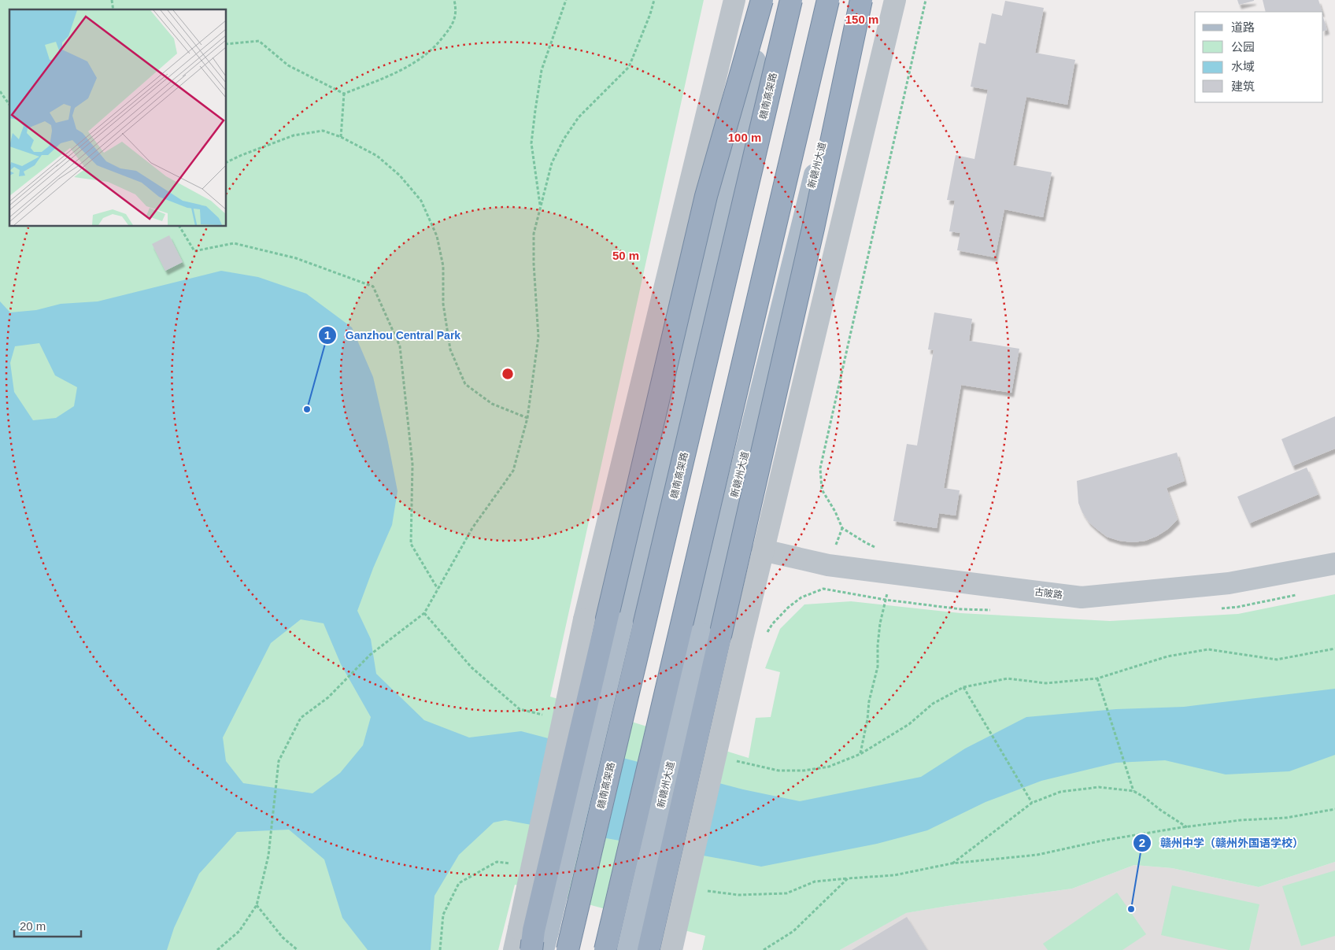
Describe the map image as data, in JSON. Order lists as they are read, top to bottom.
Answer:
{
  "streets": {
    "highway": ["赣南高架路"],
    "main road": ["新赣州大道"],
    "street": ["古陂路"]
  },
  "places": ["Ganzhou Central Park", "赣州中学（赣州外国语学校）"],
  "legend": [
    "道路",
    "公园",
    "水域",
    "建筑"
  ],
  "scale_bar": "20 m",
  "rings": ["150 m", "100 m", "50 m"]
}
